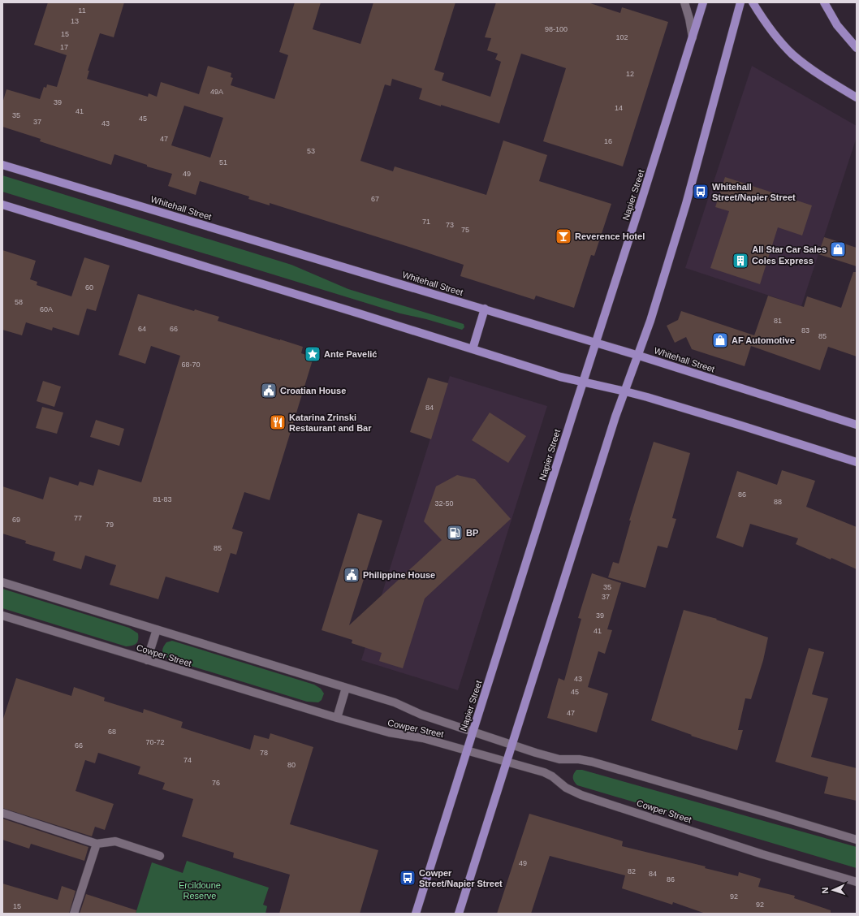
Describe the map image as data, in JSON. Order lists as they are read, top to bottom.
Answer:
{
  "streets": {
    "main road": ["Napier Street", "Whitehall Street"],
    "street": ["Cowper Street"]
  },
  "crossings": [
    ["Napier Street", "Whitehall Street"],
    ["Napier Street", "Cowper Street"]
  ],
  "parks": ["Ercildoune Reserve"],
  "places": {
    "bus stop": ["Whitehall Street/Napier Street", "Cowper Street/Napier Street"],
    "bar": ["Reverence Hotel"],
    "shop": ["All Star Car Sales", "AF Automotive"],
    "building": ["Coles Express"],
    "place": ["Ante Pavelić"],
    "public building": ["Croatian House", "Philippine House"],
    "restaurant": ["Katarina Zrinski Restaurant and Bar"],
    "fuel station": ["BP"]
  },
  "house_numbers": [
    "11",
    "13",
    "98-100",
    "15",
    "102",
    "17",
    "12",
    "49A",
    "39",
    "14",
    "41",
    "35",
    "45",
    "37",
    "43",
    "47",
    "16",
    "53",
    "51",
    "49",
    "67",
    "71",
    "73",
    "75",
    "60",
    "58",
    "60A",
    "81",
    "64",
    "66",
    "83",
    "85",
    "68-70",
    "84",
    "86",
    "81-83",
    "88",
    "32-50",
    "77",
    "69",
    "79",
    "85",
    "35",
    "37",
    "39",
    "41",
    "43",
    "45",
    "47",
    "68",
    "70-72",
    "66",
    "78",
    "74",
    "80",
    "76",
    "49",
    "82",
    "84",
    "86",
    "92",
    "92",
    "15"
  ],
  "north": "left"
}
